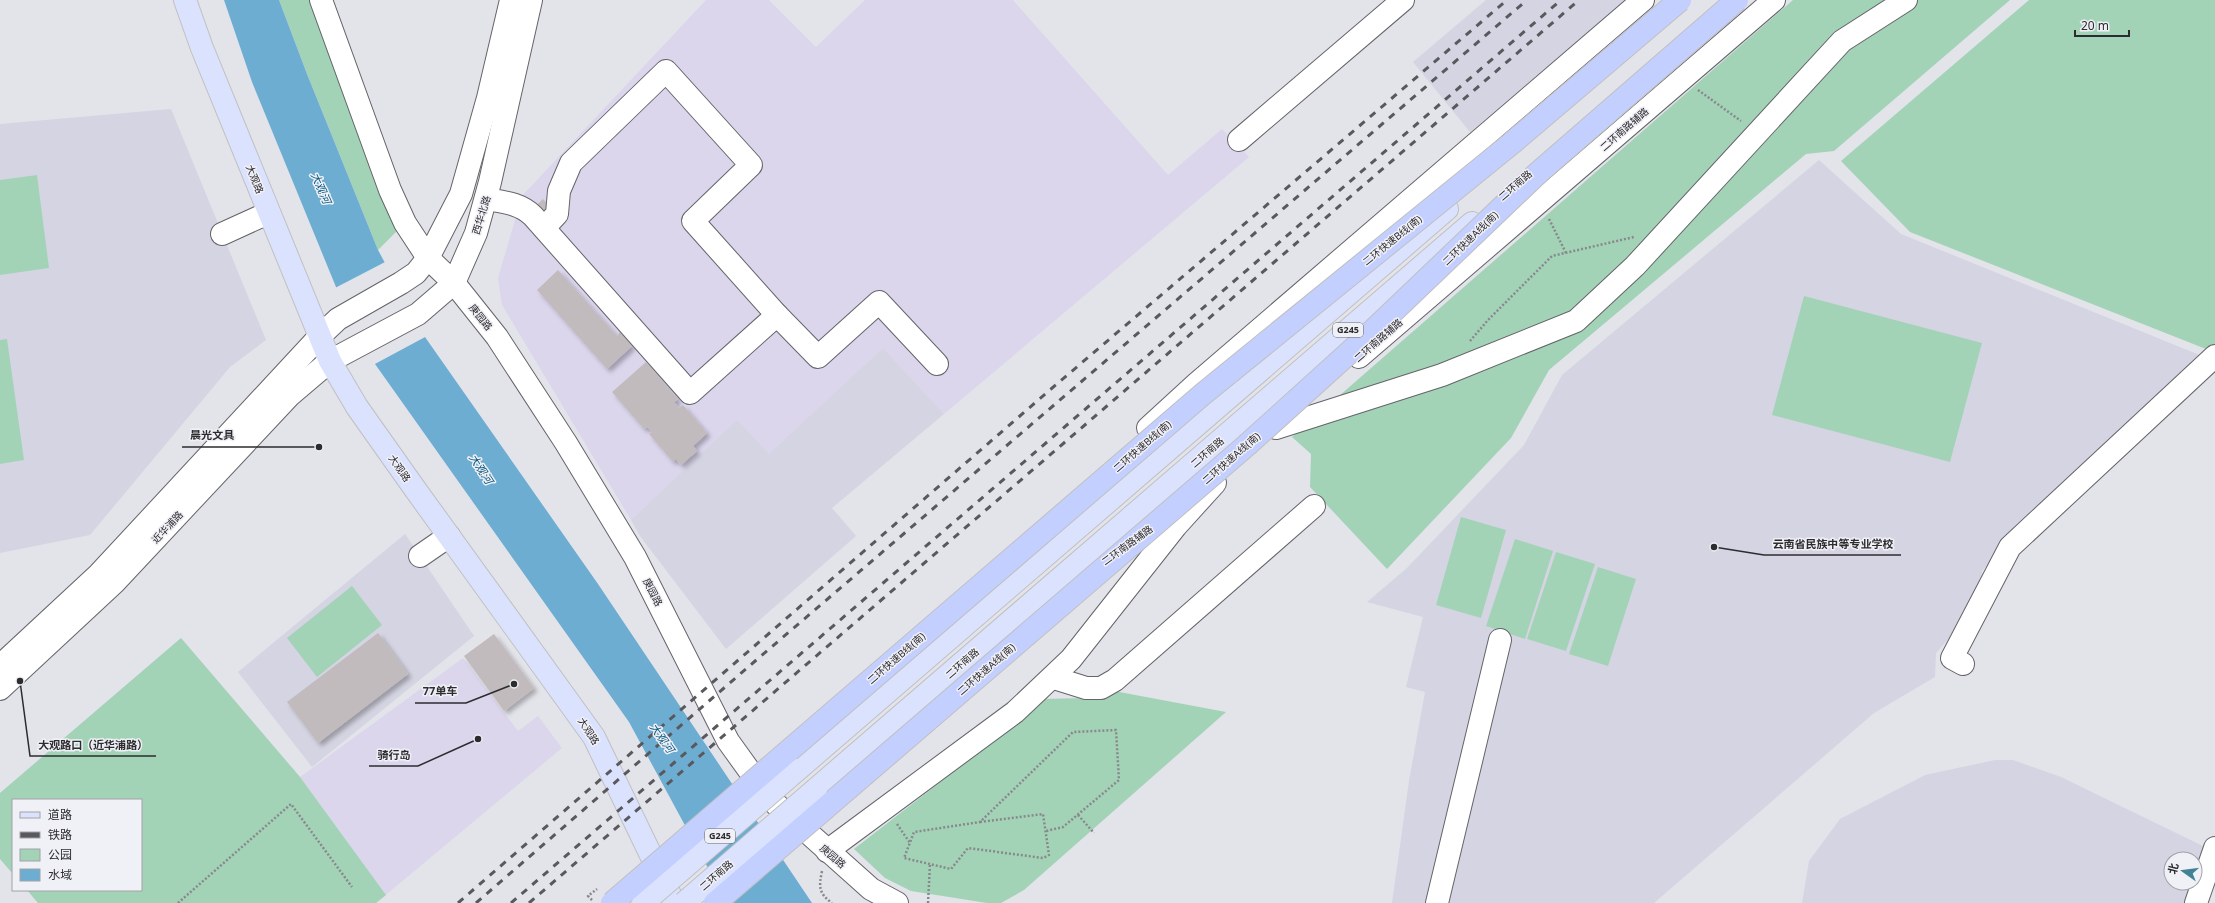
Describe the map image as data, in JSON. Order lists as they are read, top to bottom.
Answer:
{
  "streets": {
    "highway": ["二环快速A线(南)", "二环快速B线(南)"],
    "main road": ["大观路", "二环南路", "G245"],
    "street": [
      "二环南路辅路",
      "西华北路",
      "庚园路",
      "近华浦路"
    ]
  },
  "crossings": [
    ["二环南路辅路", "二环南路"],
    ["大观路", "西华北路"],
    ["大观路", "近华浦路"],
    ["西华北路", "庚园路"],
    ["西华北路", "近华浦路"]
  ],
  "water": ["大观河"],
  "places": [
    "晨光文具",
    "云南省民族中等专业学校",
    "大观路口（近华浦路）",
    "77单车",
    "骑行岛"
  ],
  "legend": [
    "道路",
    "铁路",
    "公园",
    "水域"
  ],
  "scale_bar": "20 m",
  "north": "left"
}
